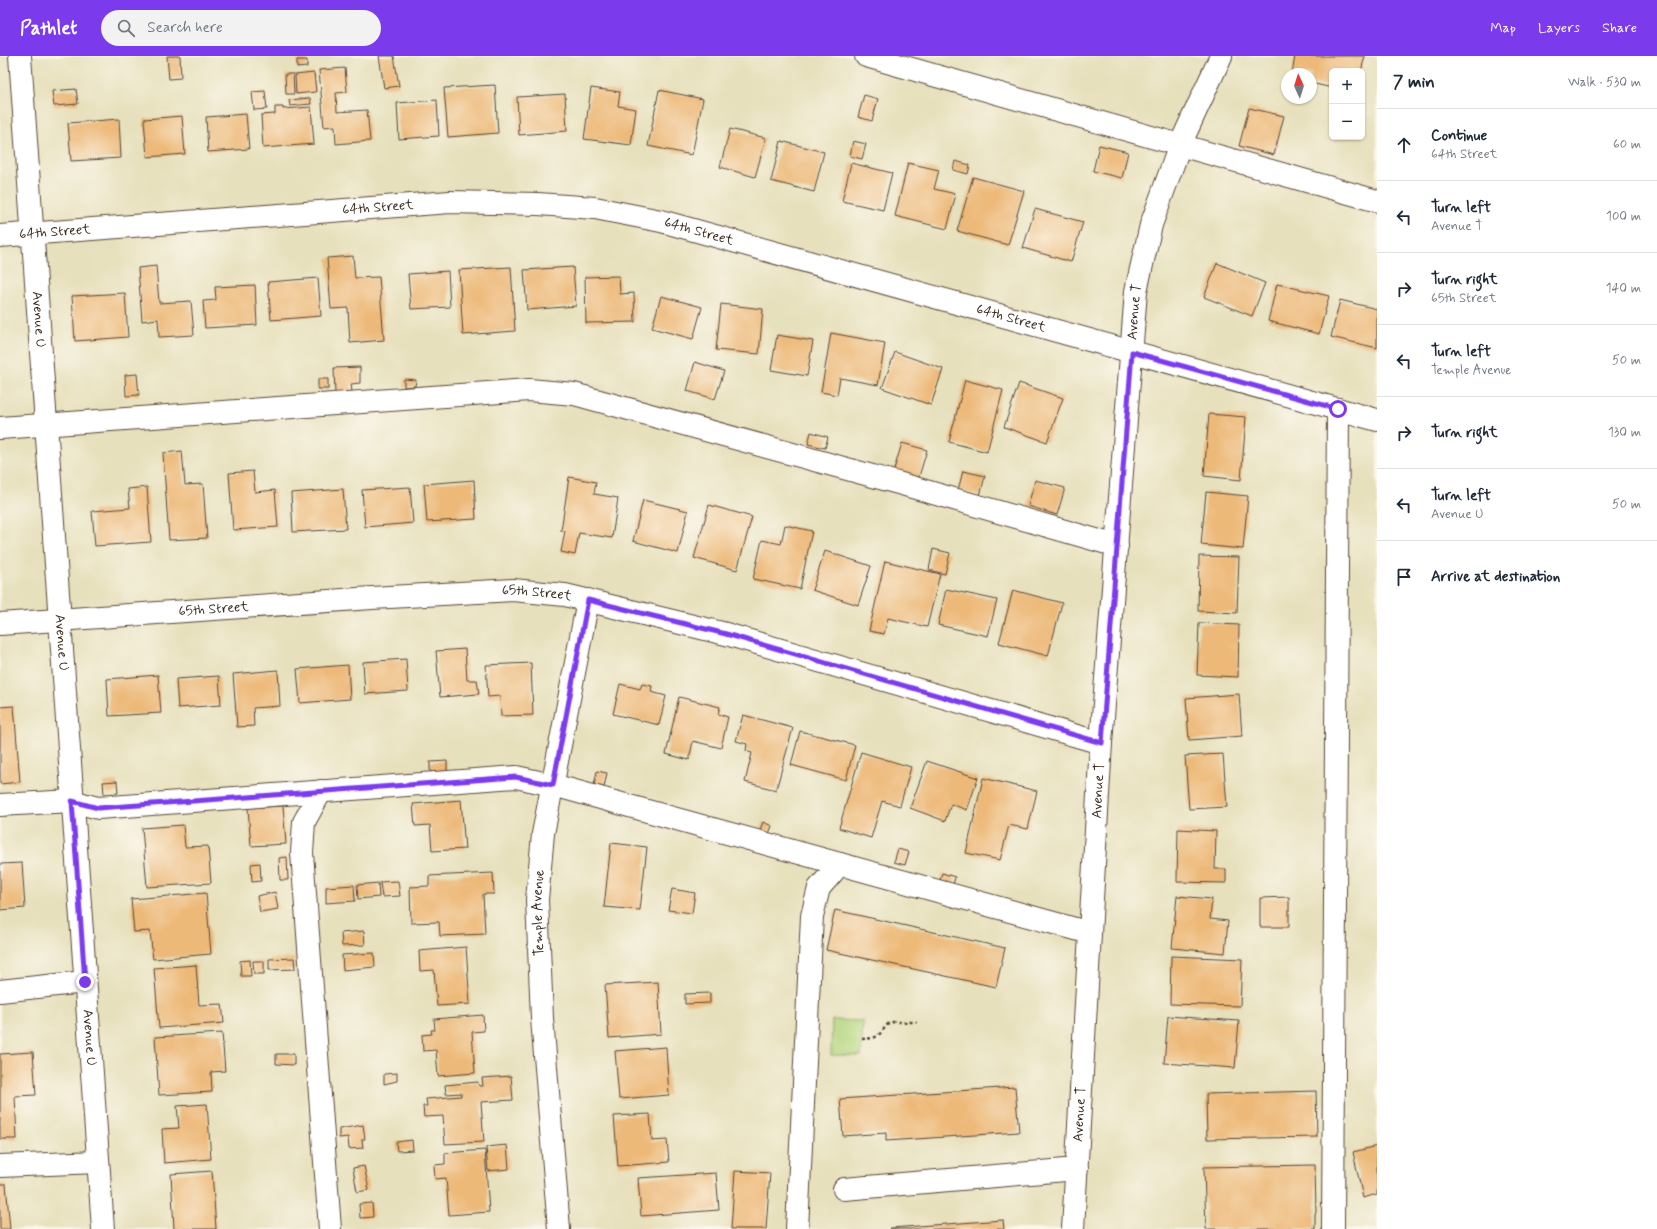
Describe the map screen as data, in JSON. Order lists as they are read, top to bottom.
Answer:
{
  "streets": {
    "street": [
      "64th Street",
      "Avenue T",
      "Avenue U",
      "65th Street",
      "Temple Avenue"
    ]
  },
  "crossings": [
    ["64th Street", "Avenue T"],
    ["64th Street", "Avenue U"],
    ["Avenue T", "65th Street"],
    ["Avenue U", "65th Street"],
    ["65th Street", "Temple Avenue"]
  ],
  "north": "top",
  "page": {
    "header": "Pathlet",
    "search": "Search here",
    "nav": ["Map", "Layers", "Share"],
    "heading": ["7 min", "Walk · 530 m"],
    "map_buttons": ["+", "−"],
    "list": [
      ["Continue", "64th Street", "60 m"],
      ["Turn left", "Avenue T", "100 m"],
      ["Turn right", "65th Street", "140 m"],
      ["Turn left", "Temple Avenue", "50 m"],
      ["Turn right", "130 m"],
      ["Turn left", "Avenue U", "50 m"],
      "Arrive at destination"
    ]
  }
}
